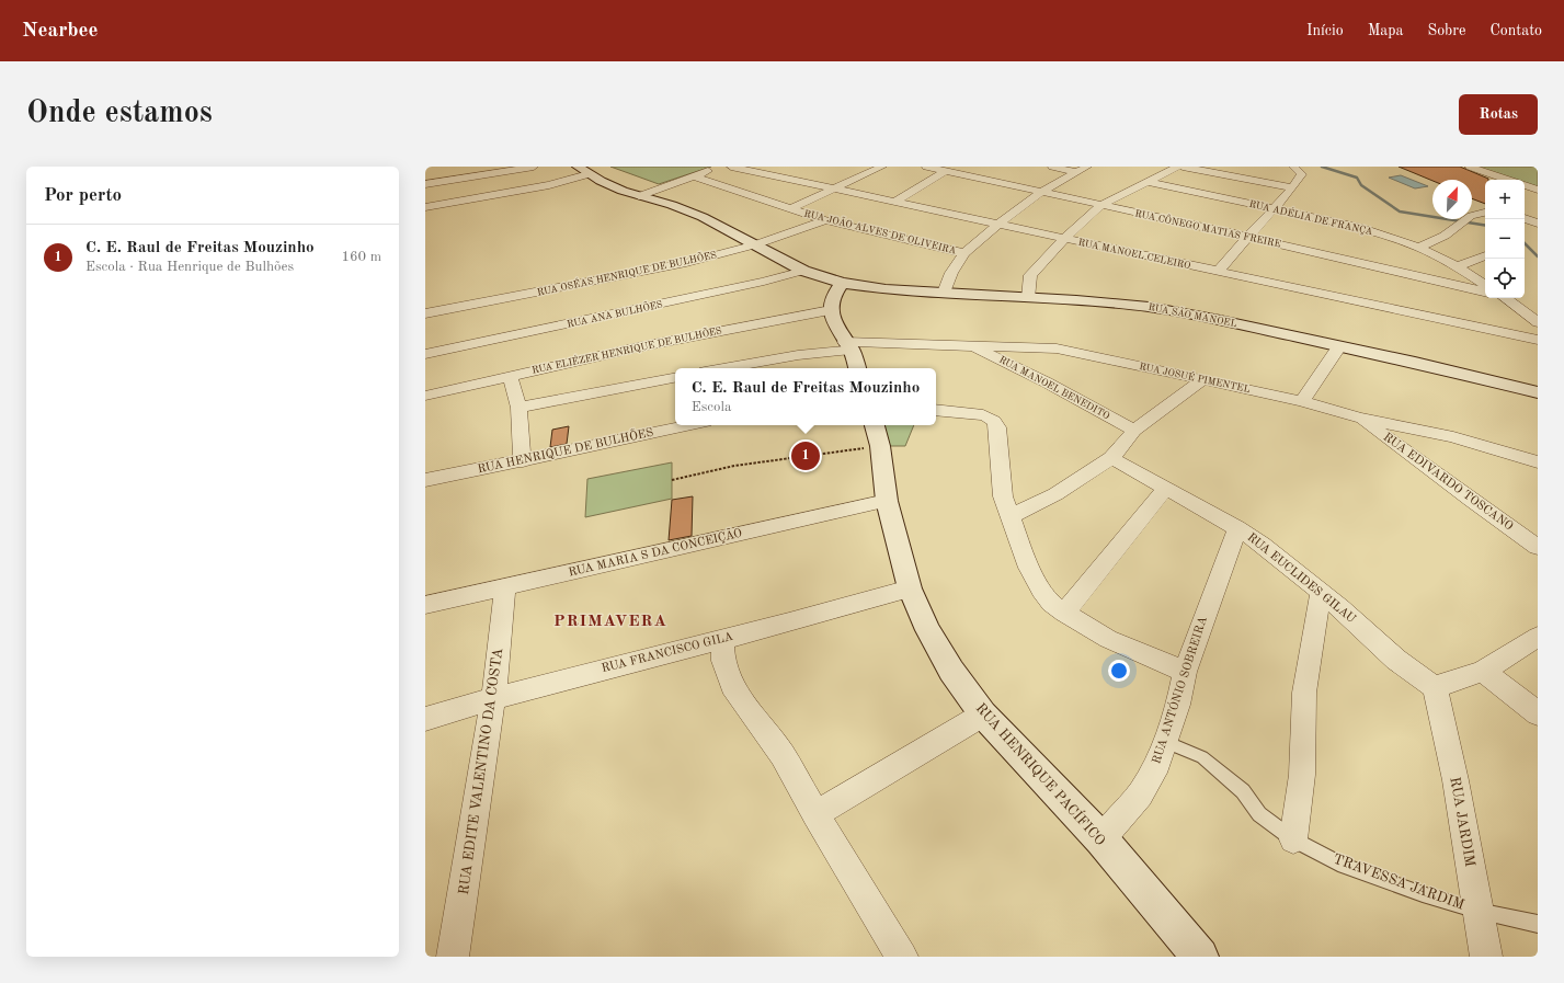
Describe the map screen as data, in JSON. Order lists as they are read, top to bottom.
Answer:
{
  "streets": {
    "main road": ["RUA SÃO MANOEL", "RUA HENRIQUE PACÍFICO"],
    "street": [
      "RUA ADÉLIA DE FRANÇA",
      "RUA CÔNEGO MATIAS FREIRE",
      "RUA JOÃO ALVES DE OLIVEIRA",
      "RUA MANOEL CELEIRO",
      "RUA OSÉAS HENRIQUE DE BULHÕES",
      "RUA ANA BULHÕES",
      "RUA ELIÉZER HENRIQUE DE BULHÕES",
      "RUA JOSUÉ PIMENTEL",
      "RUA MANOEL BENEDITO",
      "RUA HENRIQUE DE BULHÕES",
      "RUA EDIVARDO TOSCANO",
      "RUA MARIA S DA CONCEIÇÃO",
      "RUA EUCLIDES GILAU",
      "RUA FRANCISCO GILA",
      "RUA ANTÓNIO SOBREIRA",
      "RUA EDITE VALENTINO DA COSTA",
      "RUA JARDIM"
    ],
    "lane": ["TRAVESSA JARDIM"]
  },
  "crossings": [
    ["RUA JOÃO ALVES DE OLIVEIRA", "RUA OSÉAS HENRIQUE DE BULHÕES"],
    ["RUA OSÉAS HENRIQUE DE BULHÕES", "RUA SÃO MANOEL"],
    ["RUA ANA BULHÕES", "RUA SÃO MANOEL"],
    ["RUA JOSUÉ PIMENTEL", "RUA MANOEL BENEDITO"],
    ["RUA JOSUÉ PIMENTEL", "RUA EDIVARDO TOSCANO"],
    ["RUA MARIA S DA CONCEIÇÃO", "RUA EDITE VALENTINO DA COSTA"],
    ["RUA MARIA S DA CONCEIÇÃO", "RUA HENRIQUE PACÍFICO"],
    ["RUA EUCLIDES GILAU", "RUA ANTÓNIO SOBREIRA"],
    ["RUA EUCLIDES GILAU", "RUA JARDIM"],
    ["RUA FRANCISCO GILA", "RUA EDITE VALENTINO DA COSTA"],
    ["RUA FRANCISCO GILA", "RUA HENRIQUE PACÍFICO"],
    ["RUA ANTÓNIO SOBREIRA", "RUA HENRIQUE PACÍFICO"],
    ["RUA ANTÓNIO SOBREIRA", "TRAVESSA JARDIM"],
    ["RUA JARDIM", "TRAVESSA JARDIM"]
  ],
  "districts": ["PRIMAVERA"],
  "north": "top right",
  "page": {
    "header": "Nearbee",
    "nav": [
      "Início",
      "Mapa",
      "Sobre",
      "Contato"
    ],
    "buttons": "Rotas",
    "title": "Onde estamos",
    "heading": "Por perto",
    "map_buttons": ["+", "−"],
    "list": [
      {
        "mark": "1",
        "name": "C. E. Raul de Freitas Mouzinho",
        "note": "Escola · Rua Henrique de Bulhões",
        "value": "160 m"
      }
    ],
    "popup": ["C. E. Raul de Freitas Mouzinho", "Escola"],
    "pins": "1"
  }
}
